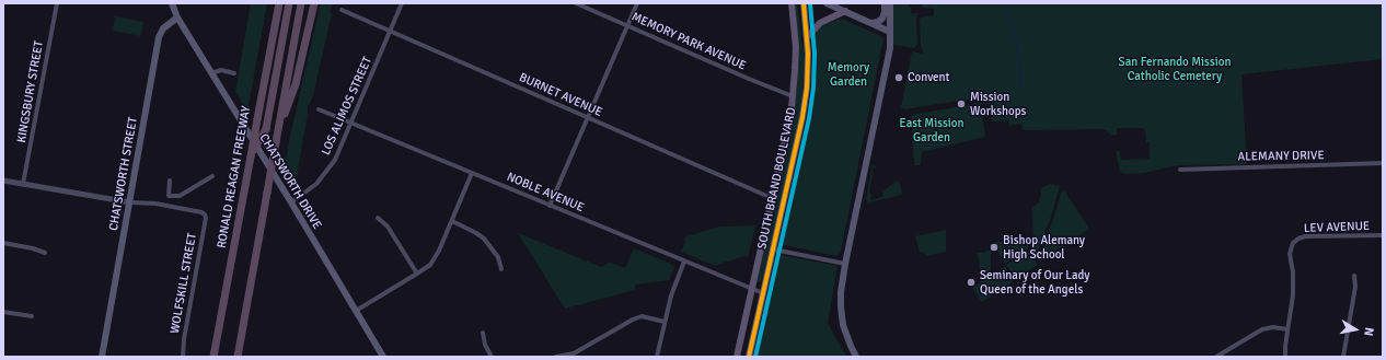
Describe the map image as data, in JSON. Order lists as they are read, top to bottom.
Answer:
{
  "streets": {
    "highway": ["RONALD REAGAN FREEWAY"],
    "main road": ["CHATSWORTH STREET", "SOUTH BRAND BOULEVARD", "CHATSWORTH DRIVE"],
    "street": [
      "MEMORY PARK AVENUE",
      "KINGSBURY STREET",
      "BURNET AVENUE",
      "LOS ALIMOS STREET",
      "ALEMANY DRIVE",
      "NOBLE AVENUE",
      "LEV AVENUE",
      "WOLFSKILL STREET"
    ]
  },
  "crossings": [
    ["MEMORY PARK AVENUE", "SOUTH BRAND BOULEVARD"],
    ["BURNET AVENUE", "LOS ALIMOS STREET"],
    ["BURNET AVENUE", "SOUTH BRAND BOULEVARD"],
    ["LOS ALIMOS STREET", "CHATSWORTH DRIVE"],
    ["LOS ALIMOS STREET", "NOBLE AVENUE"],
    ["CHATSWORTH STREET", "CHATSWORTH DRIVE"],
    ["SOUTH BRAND BOULEVARD", "NOBLE AVENUE"]
  ],
  "parks": ["San Fernando Mission Catholic Cemetery", "Memory Garden", "East Mission Garden"],
  "places": [
    "Convent",
    "Mission Workshops",
    "Bishop Alemany High School",
    "Seminary of Our Lady Queen of the Angels"
  ],
  "north": "right"
}
